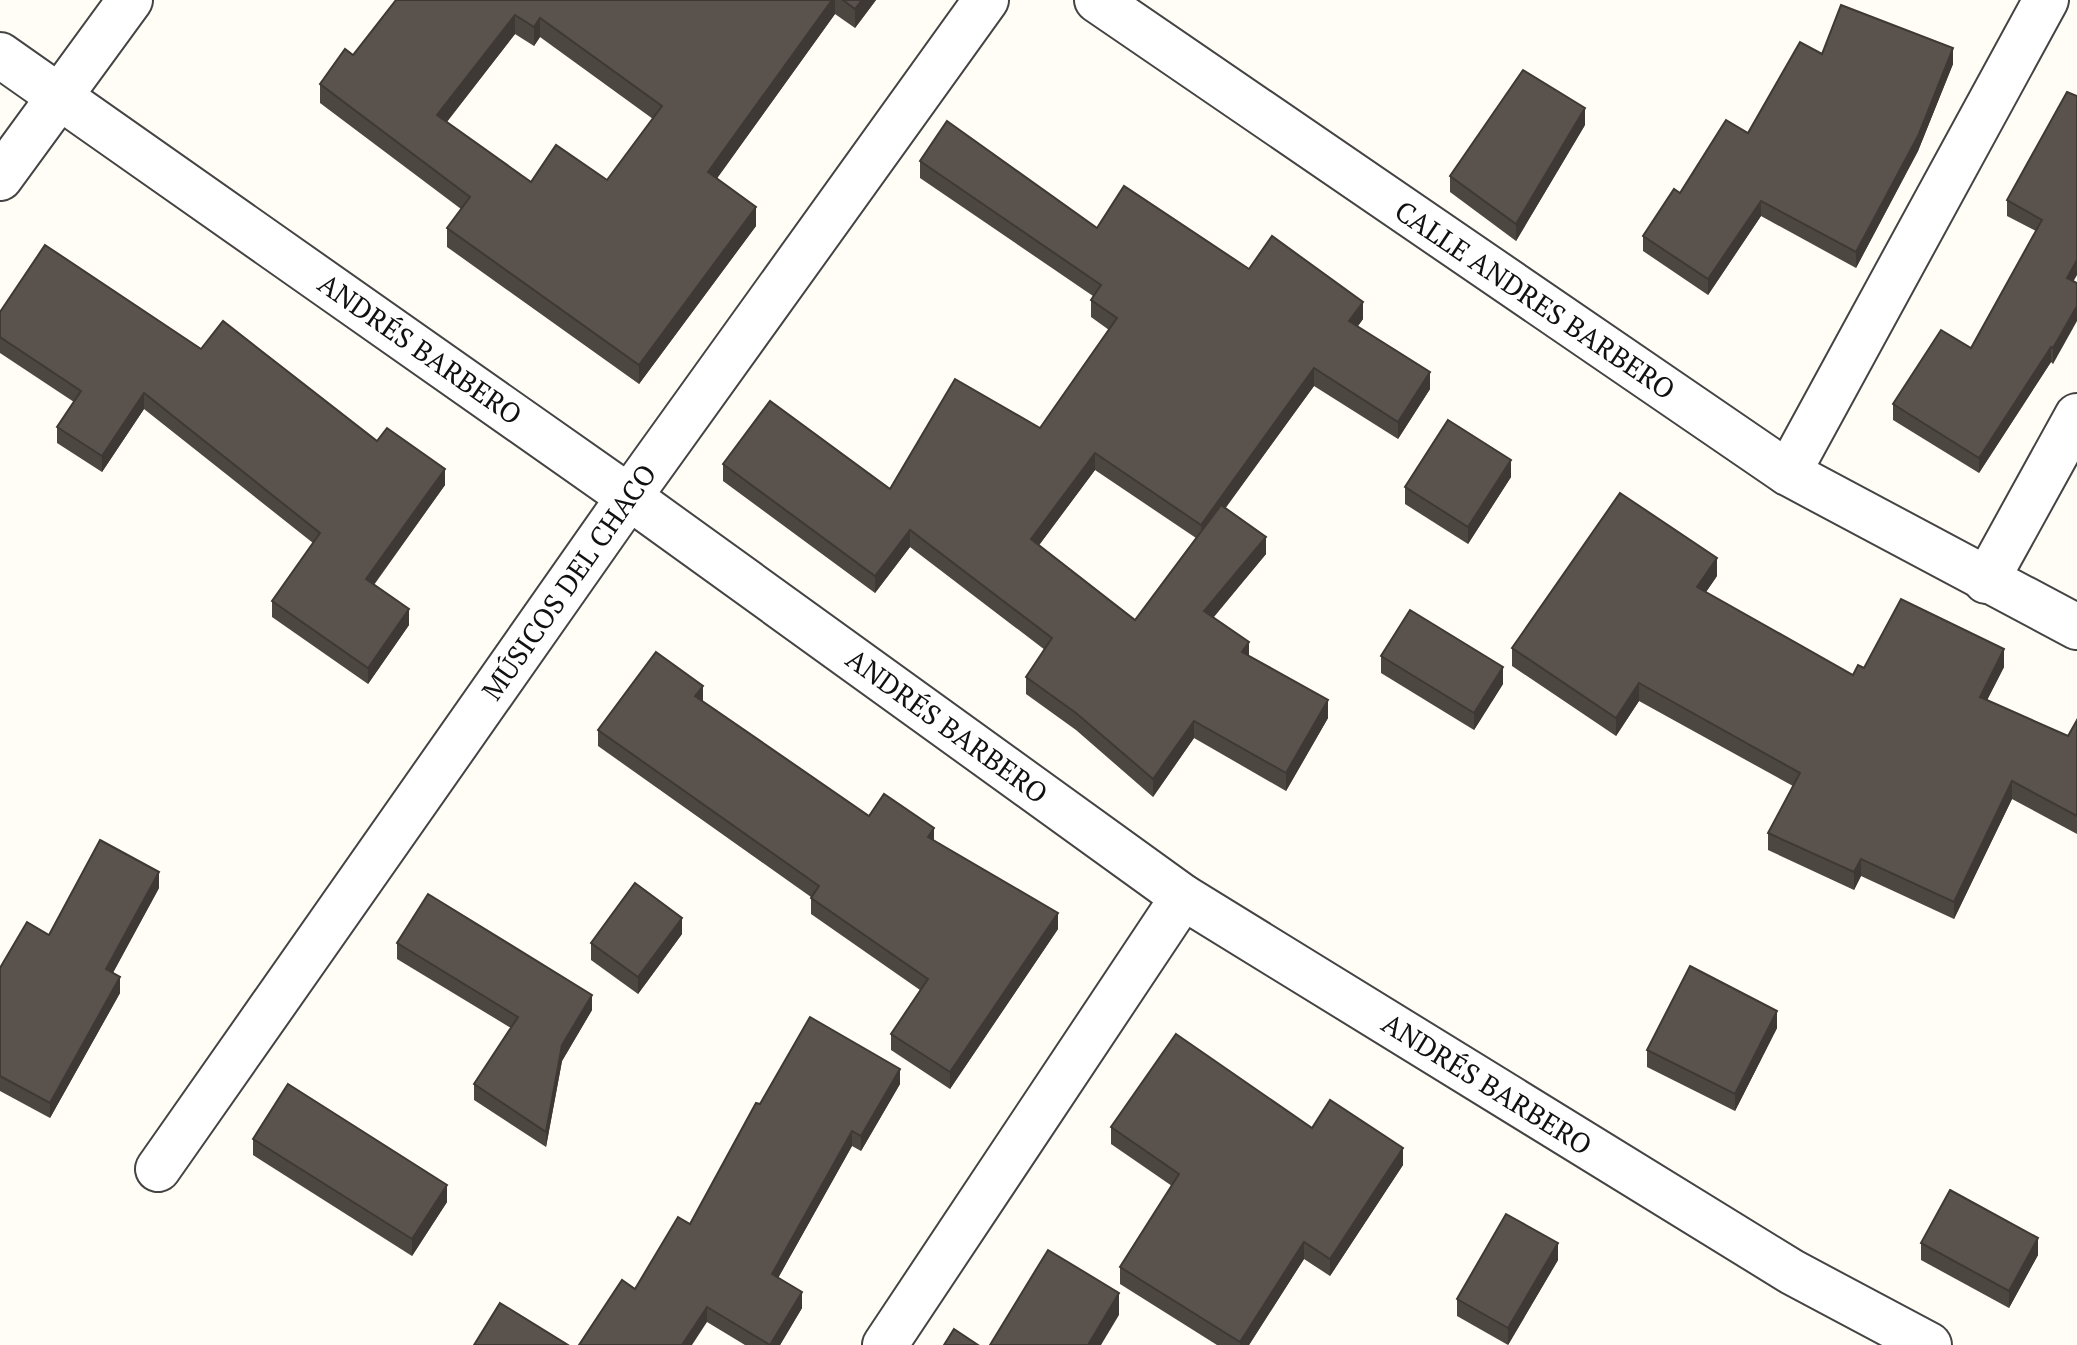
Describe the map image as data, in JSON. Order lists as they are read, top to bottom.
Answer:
{
  "streets": {
    "street": ["CALLE ANDRES BARBERO", "ANDRÉS BARBERO", "MÚSICOS DEL CHACO"]
  },
  "crossings": [
    ["ANDRÉS BARBERO", "MÚSICOS DEL CHACO"]
  ]
}
